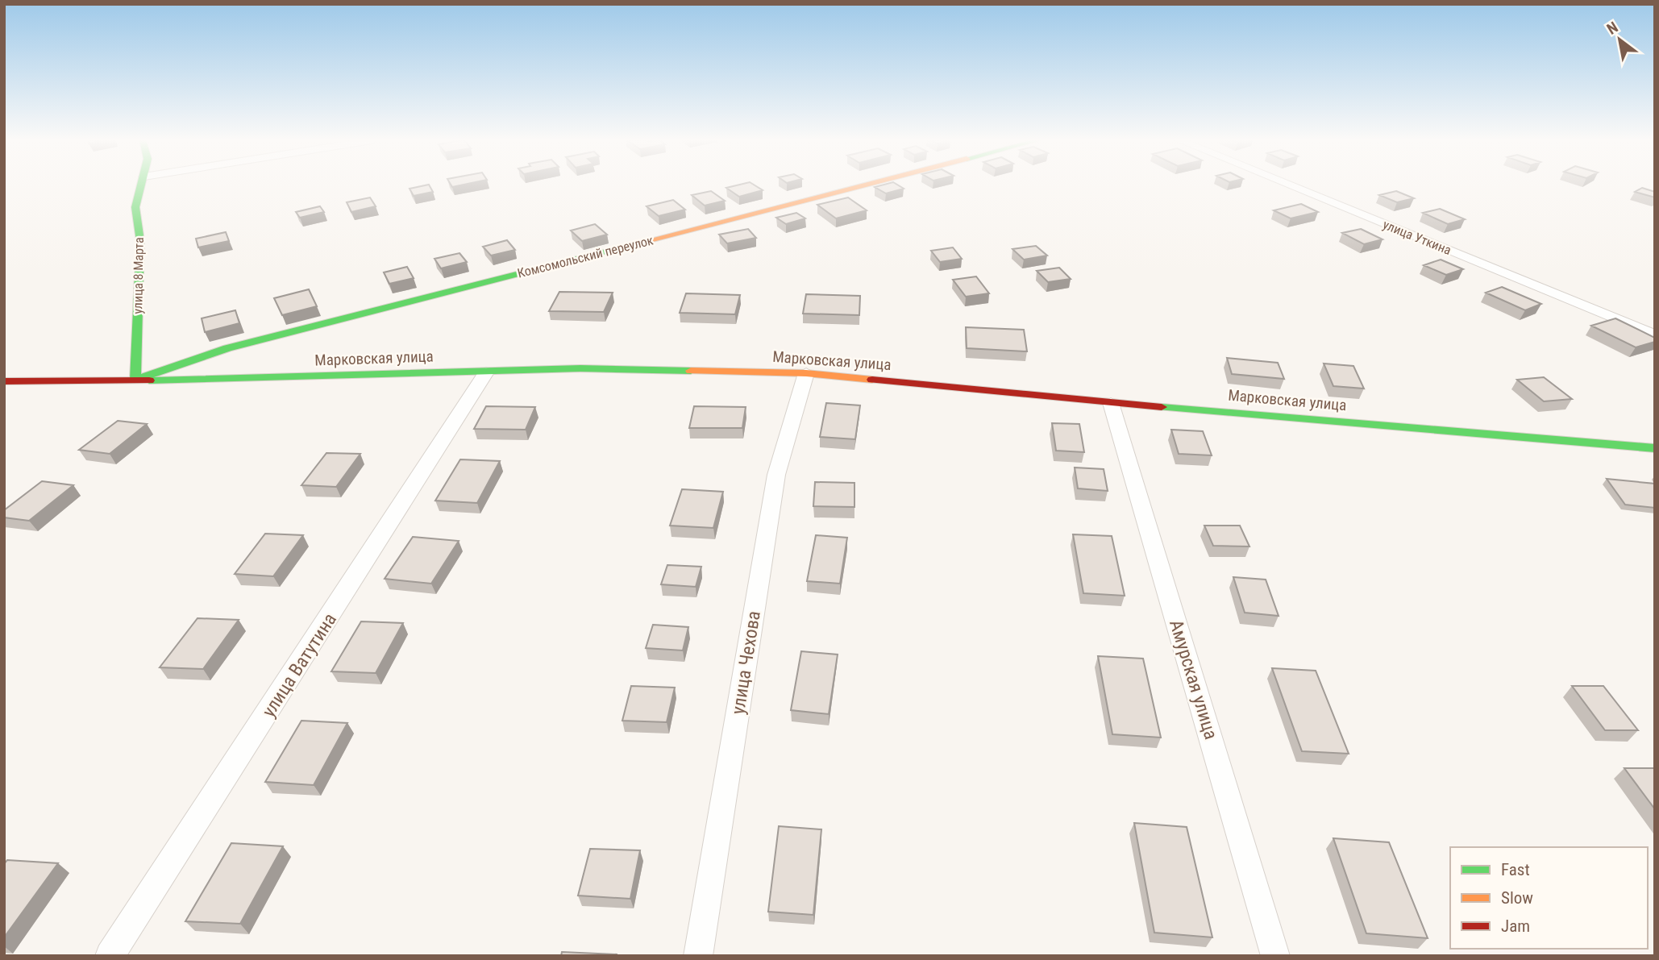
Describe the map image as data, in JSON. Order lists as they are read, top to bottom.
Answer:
{
  "streets": {
    "street": [
      "улица Уткина",
      "Комсомольский переулок",
      "улица 8 Марта",
      "Марковская улица",
      "улица Чехова",
      "улица Ватутина",
      "Амурская улица"
    ]
  },
  "crossings": [
    ["Комсомольский переулок", "улица 8 Марта"],
    ["Комсомольский переулок", "Марковская улица"],
    ["улица 8 Марта", "Марковская улица"],
    ["Марковская улица", "улица Чехова"],
    ["Марковская улица", "улица Ватутина"],
    ["Марковская улица", "Амурская улица"]
  ],
  "legend": ["Fast", "Slow", "Jam"],
  "north": "top left"
}
